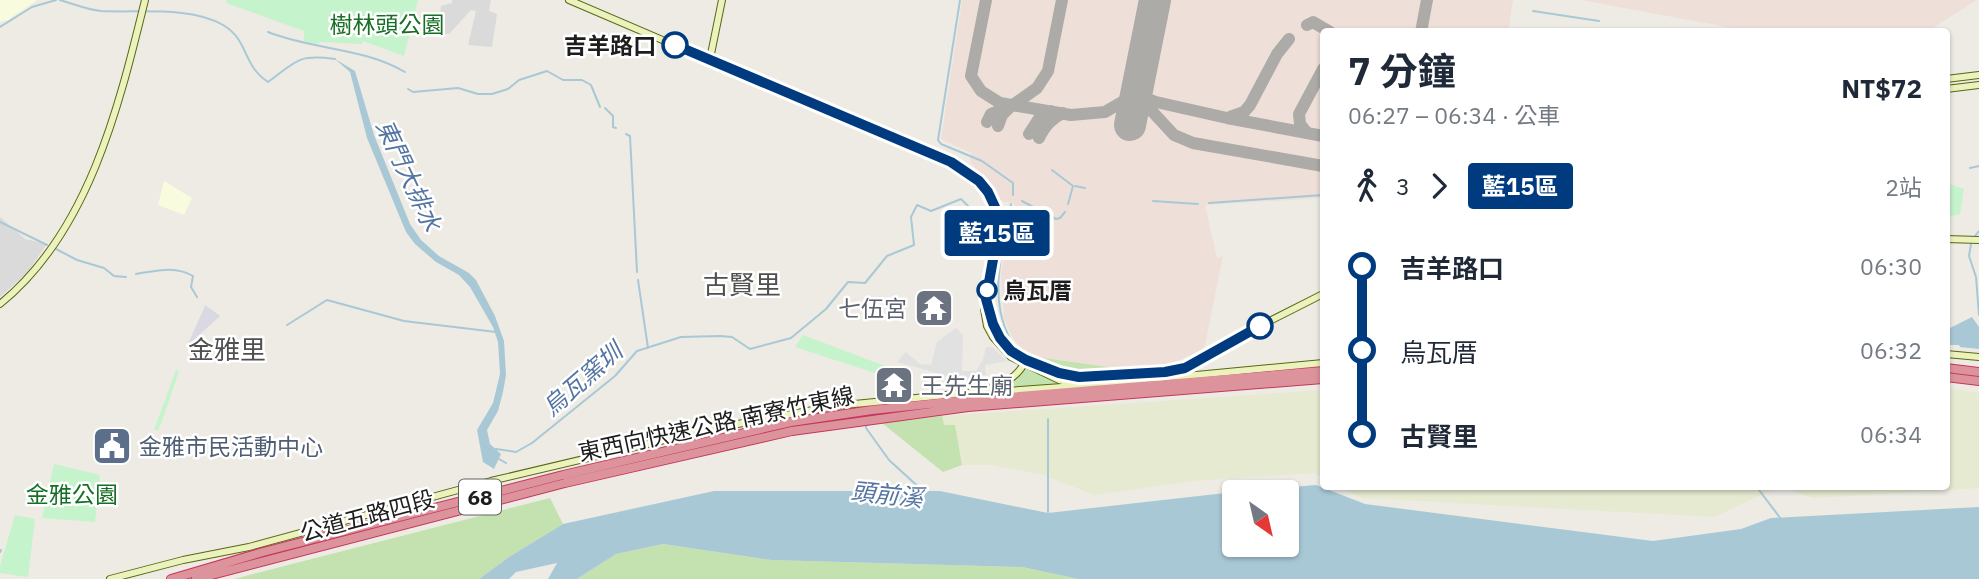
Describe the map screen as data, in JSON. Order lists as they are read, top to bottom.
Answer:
{
  "streets": {
    "highway": ["東西向快速公路 南寮竹東線", "68"],
    "street": ["公道五路四段"]
  },
  "districts": ["古賢里", "金雅里"],
  "water": ["東門大排水", "烏瓦窯圳", "頭前溪"],
  "parks": ["樹林頭公園", "金雅公園"],
  "places": {
    "other": ["吉羊路口", "烏瓦厝"],
    "temple": ["七伍宮", "王先生廟"],
    "public building": ["金雅市民活動中心"]
  },
  "lines": ["bus line 藍15區"],
  "north": "bottom right",
  "page": {
    "on_map": "藍15區",
    "heading": ["7 分鐘", "06:27 – 06:34 · 公車", "NT$72"],
    "legs": ["3", "藍15區", "2站"],
    "list": [
      {
        "name": "吉羊路口",
        "value": "06:30"
      },
      {
        "name": "烏瓦厝",
        "value": "06:32"
      },
      {
        "name": "古賢里",
        "value": "06:34"
      }
    ]
  }
}
